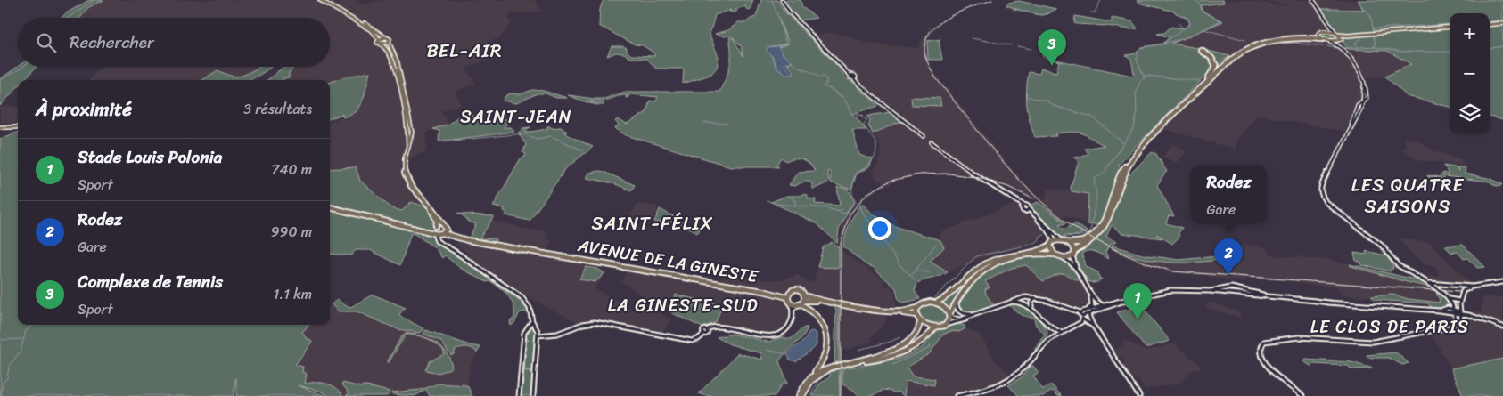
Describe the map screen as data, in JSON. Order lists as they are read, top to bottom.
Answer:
{
  "streets": {
    "main road": ["AVENUE DE LA GINESTE"]
  },
  "districts": [
    "BEL-AIR",
    "SAINT-JEAN",
    "LES QUATRE SAISONS",
    "SAINT-FÉLIX",
    "LA GINESTE-SUD",
    "LE CLOS DE PARIS"
  ],
  "page": {
    "map_buttons": ["+", "−"],
    "search": "Rechercher",
    "pins": ["3", "2", "1"],
    "heading": ["À proximité", "3 résultats"],
    "list": [
      {
        "mark": "1",
        "name": "Stade Louis Polonia",
        "note": "Sport",
        "value": "740 m"
      },
      {
        "mark": "2",
        "name": "Rodez",
        "note": "Gare",
        "value": "990 m"
      },
      {
        "mark": "3",
        "name": "Complexe de Tennis",
        "note": "Sport",
        "value": "1.1 km"
      }
    ],
    "popup": ["Rodez", "Gare"]
  }
}
